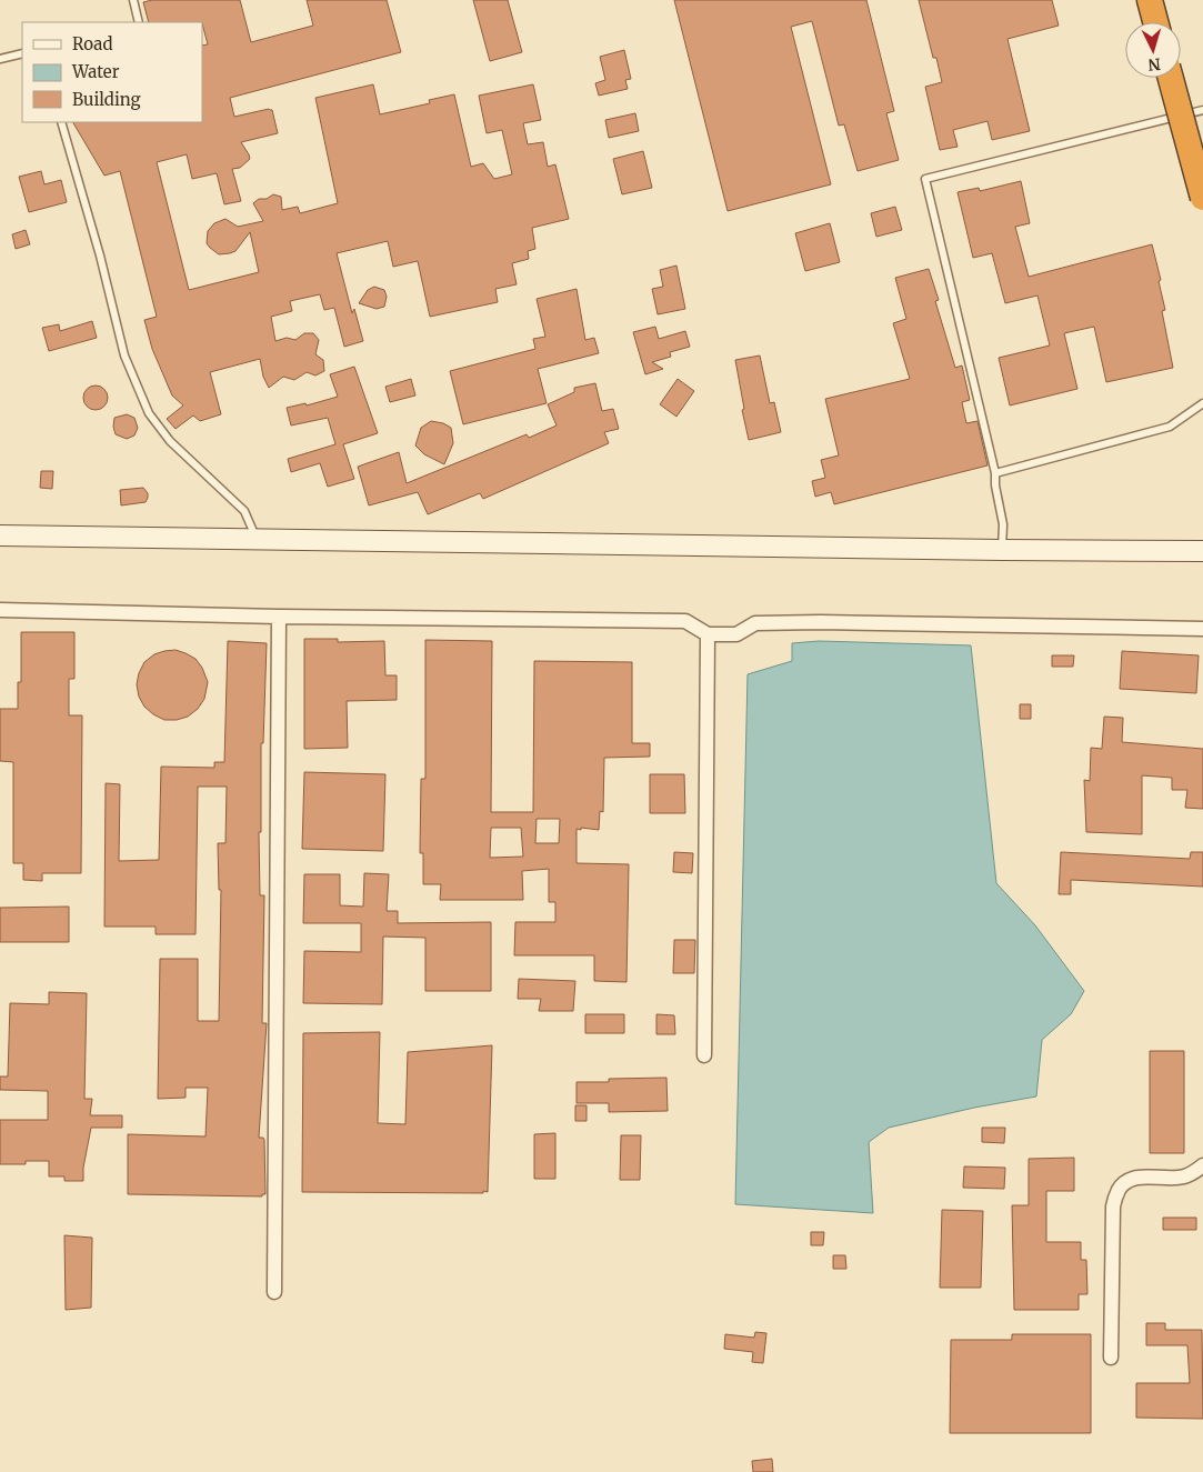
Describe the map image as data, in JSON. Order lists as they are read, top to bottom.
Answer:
{
  "legend": ["Road", "Water", "Building"],
  "north": "bottom"
}
